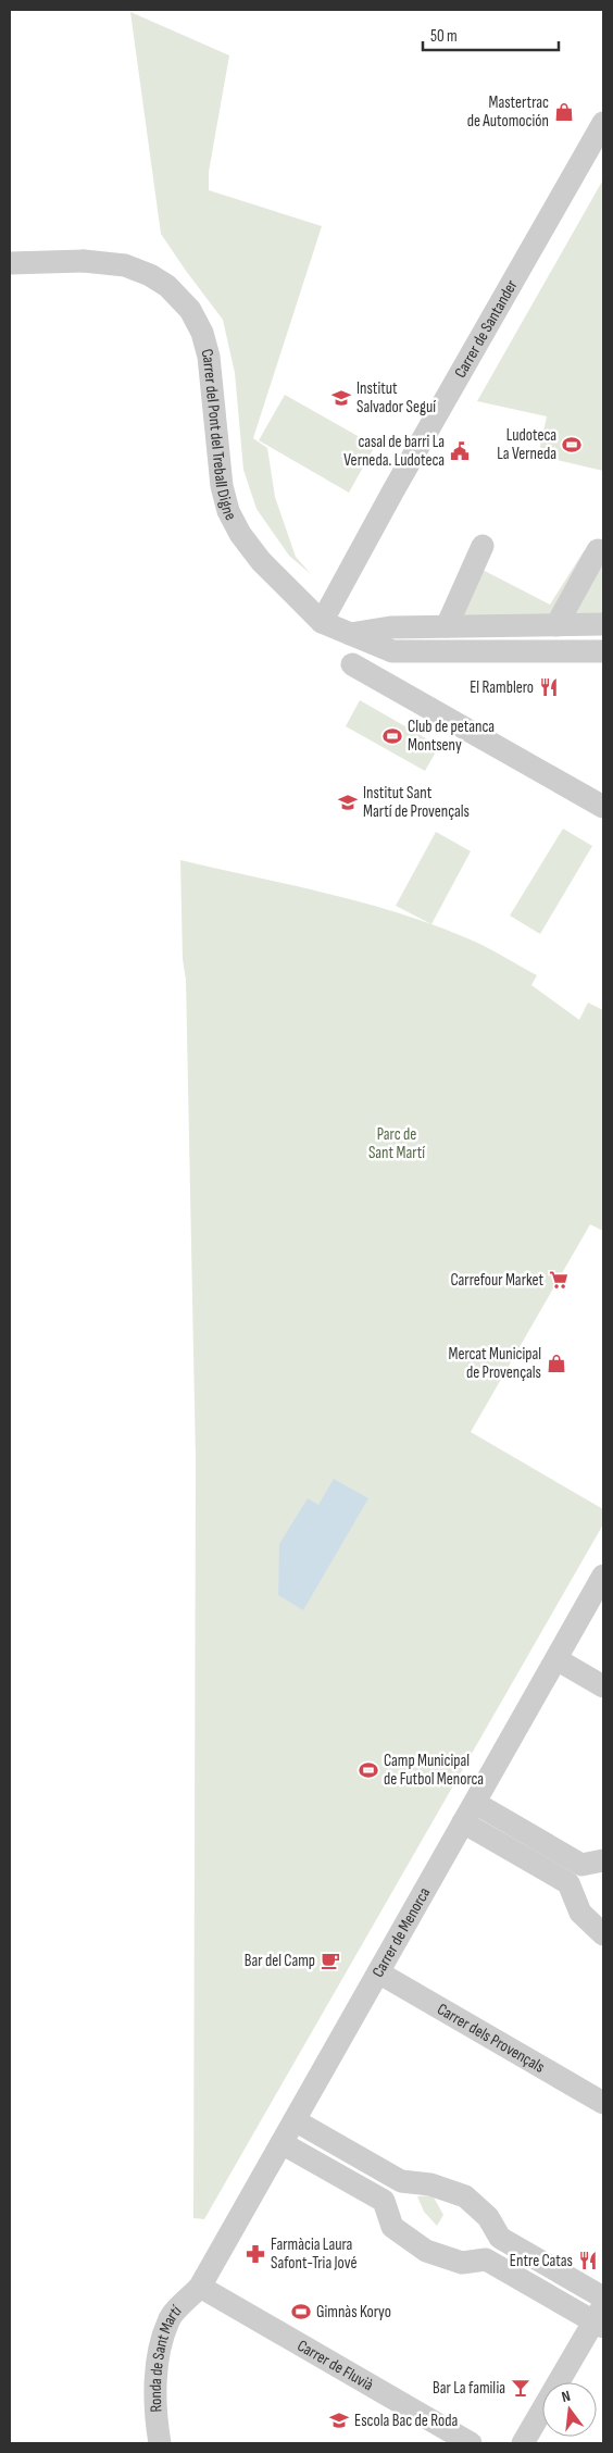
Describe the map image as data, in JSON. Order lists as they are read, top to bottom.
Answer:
{
  "streets": {
    "street": [
      "Carrer de Santander",
      "Carrer del Pont del Treball Digne",
      "Carrer de Menorca",
      "Carrer dels Provençals",
      "Ronda de Sant Martí",
      "Carrer de Fluvià"
    ]
  },
  "crossings": [
    ["Carrer de Santander", "Carrer del Pont del Treball Digne"],
    ["Carrer de Menorca", "Carrer dels Provençals"],
    ["Carrer de Menorca", "Ronda de Sant Martí"],
    ["Carrer de Menorca", "Carrer de Fluvià"],
    ["Ronda de Sant Martí", "Carrer de Fluvià"]
  ],
  "parks": ["Parc de Sant Martí"],
  "places": {
    "shop": ["Mastertrac de Automoción", "Mercat Municipal de Provençals"],
    "school or university": ["Institut Salvador Seguí", "Institut Sant Martí de Provençals", "Escola Bac de Roda"],
    "sports": [
      "Ludoteca La Verneda",
      "Club de petanca Montseny",
      "Camp Municipal de Futbol Menorca",
      "Gimnàs Koryo"
    ],
    "public building": ["casal de barri La Verneda. Ludoteca"],
    "restaurant": ["El Ramblero", "Entre Catas"],
    "supermarket": ["Carrefour Market"],
    "cafe": ["Bar del Camp"],
    "pharmacy": ["Farmàcia Laura Safont-Tria Jové"],
    "bar": ["Bar La familia"]
  },
  "scale_bar": "50 m",
  "north": "top"
}
